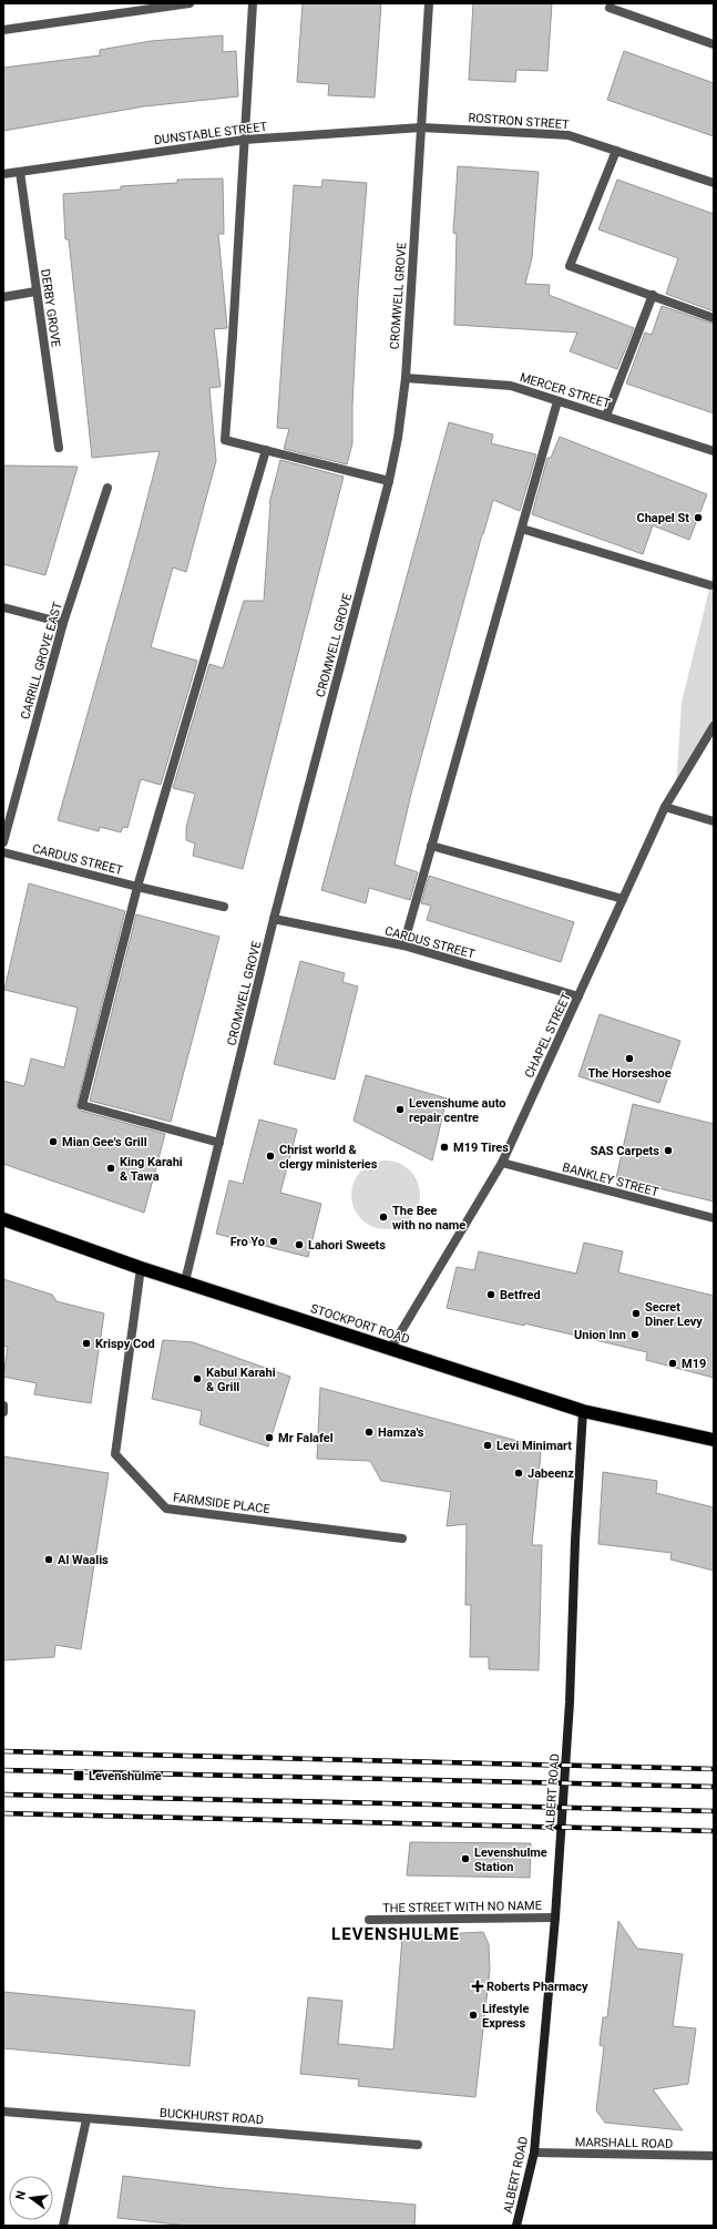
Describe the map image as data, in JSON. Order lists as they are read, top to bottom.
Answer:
{
  "streets": {
    "highway": ["STOCKPORT ROAD"],
    "main road": ["ALBERT ROAD"],
    "street": [
      "ROSTRON STREET",
      "DUNSTABLE STREET",
      "CROMWELL GROVE",
      "DERBY GROVE",
      "MERCER STREET",
      "CARRILL GROVE EAST",
      "CARDUS STREET",
      "CHAPEL STREET",
      "BANKLEY STREET",
      "FARMSIDE PLACE",
      "THE STREET WITH NO NAME",
      "BUCKHURST ROAD",
      "MARSHALL ROAD"
    ]
  },
  "crossings": [
    ["ROSTRON STREET", "DUNSTABLE STREET"],
    ["ROSTRON STREET", "CROMWELL GROVE"],
    ["DUNSTABLE STREET", "CROMWELL GROVE"],
    ["DUNSTABLE STREET", "DERBY GROVE"],
    ["CROMWELL GROVE", "MERCER STREET"],
    ["CROMWELL GROVE", "CARDUS STREET"],
    ["CROMWELL GROVE", "STOCKPORT ROAD"],
    ["CARDUS STREET", "CHAPEL STREET"],
    ["CHAPEL STREET", "BANKLEY STREET"],
    ["CHAPEL STREET", "STOCKPORT ROAD"],
    ["STOCKPORT ROAD", "FARMSIDE PLACE"],
    ["STOCKPORT ROAD", "ALBERT ROAD"],
    ["ALBERT ROAD", "THE STREET WITH NO NAME"],
    ["ALBERT ROAD", "MARSHALL ROAD"]
  ],
  "districts": ["LEVENSHULME"],
  "places": {
    "other": [
      "Chapel St",
      "The Horseshoe",
      "Levenshume auto repair centre",
      "Mian Gee's Grill",
      "M19 Tires",
      "SAS Carpets",
      "Christ world & clergy ministeries",
      "King Karahi & Tawa",
      "The Bee with no name",
      "Fro Yo",
      "Lahori Sweets",
      "Betfred",
      "Secret Diner Levy",
      "Union Inn",
      "Krispy Cod",
      "M19",
      "Kabul Karahi & Grill",
      "Hamza's",
      "Mr Falafel",
      "Levi Minimart",
      "Jabeenz",
      "Al Waalis",
      "Levenshulme Station",
      "Lifestyle Express"
    ],
    "transit": ["Levenshulme"],
    "health": ["Roberts Pharmacy"]
  },
  "north": "left"
}
